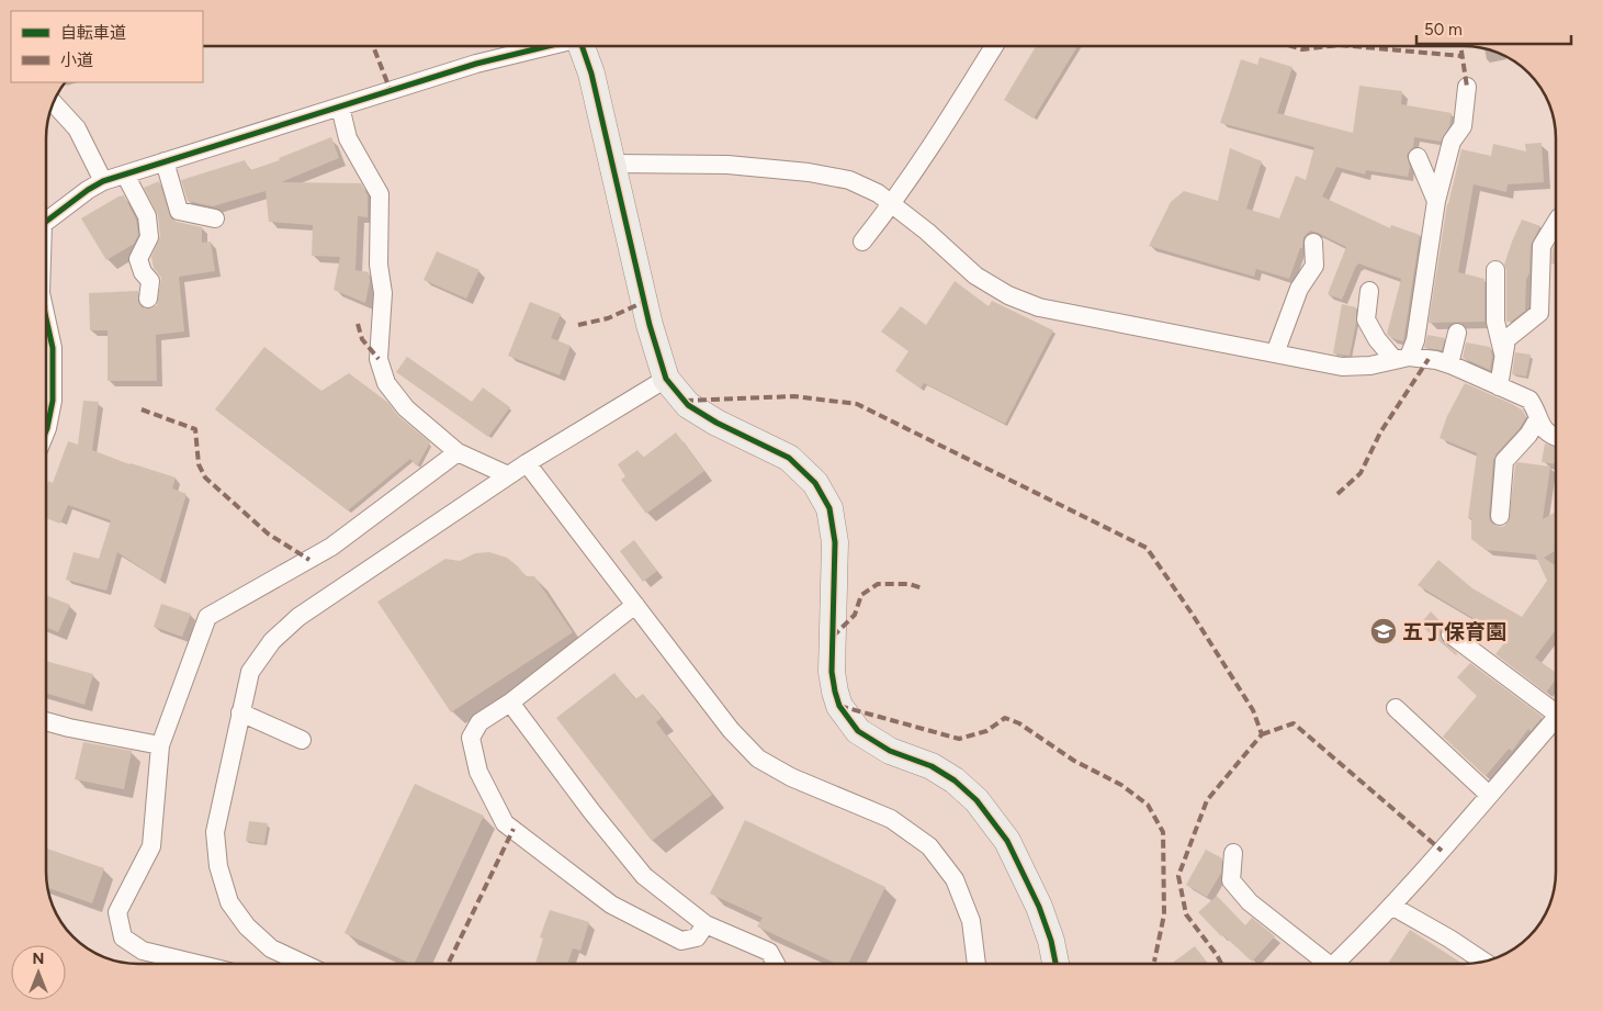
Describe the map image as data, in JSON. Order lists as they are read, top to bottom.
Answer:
{
  "places": {
    "school or university": ["五丁保育園"]
  },
  "legend": ["自転車道", "小道"],
  "scale_bar": "50 m",
  "north": "top"
}
